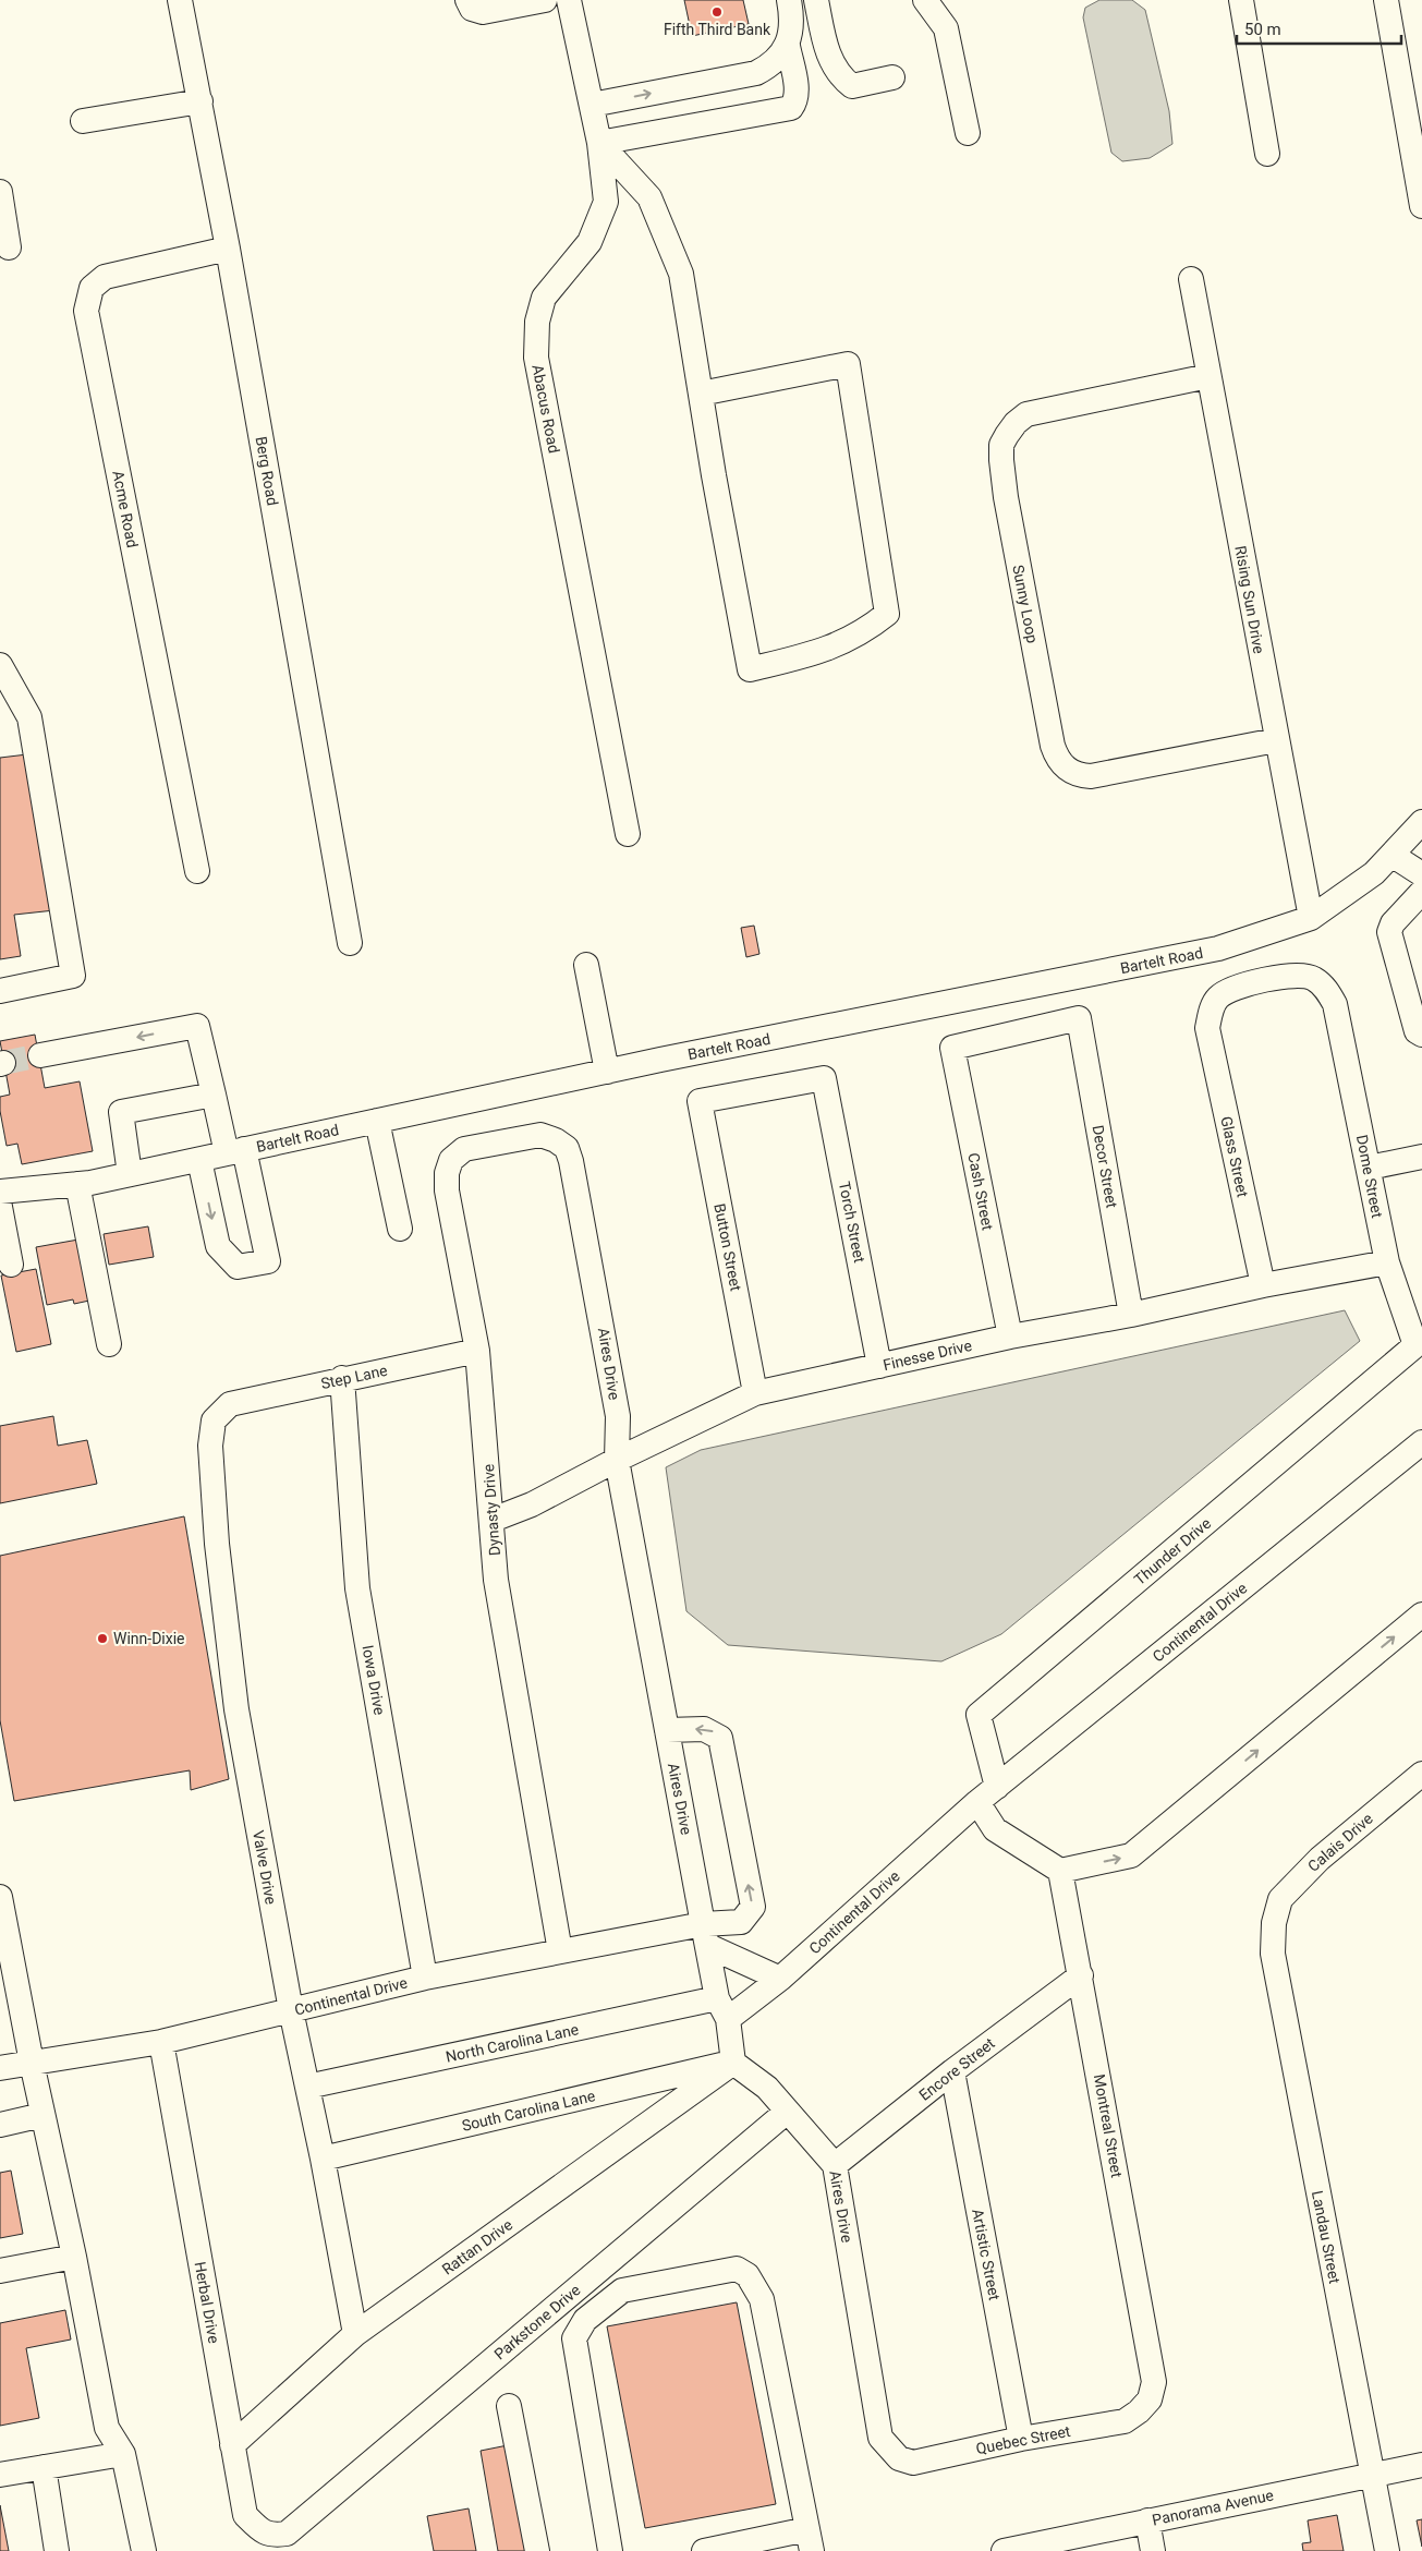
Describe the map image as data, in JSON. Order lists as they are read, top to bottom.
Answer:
{
  "streets": {
    "street": [
      "Abacus Road",
      "Berg Road",
      "Acme Road",
      "Rising Sun Drive",
      "Sunny Loop",
      "Bartelt Road",
      "Glass Street",
      "Decor Street",
      "Dome Street",
      "Cash Street",
      "Torch Street",
      "Button Street",
      "Finesse Drive",
      "Aires Drive",
      "Step Lane",
      "Dynasty Drive",
      "Thunder Drive",
      "Continental Drive",
      "Iowa Drive",
      "Calais Drive",
      "Valve Drive",
      "North Carolina Lane",
      "Encore Street",
      "South Carolina Lane",
      "Montreal Street",
      "Landau Street",
      "Rattan Drive",
      "Artistic Street",
      "Herbal Drive",
      "Parkstone Drive",
      "Quebec Street",
      "Panorama Avenue"
    ]
  },
  "crossings": [
    ["Berg Road", "Acme Road"],
    ["Rising Sun Drive", "Sunny Loop"],
    ["Rising Sun Drive", "Bartelt Road"],
    ["Glass Street", "Dome Street"],
    ["Glass Street", "Finesse Drive"],
    ["Decor Street", "Cash Street"],
    ["Decor Street", "Finesse Drive"],
    ["Dome Street", "Finesse Drive"],
    ["Dome Street", "Thunder Drive"],
    ["Cash Street", "Finesse Drive"],
    ["Torch Street", "Button Street"],
    ["Torch Street", "Finesse Drive"],
    ["Button Street", "Finesse Drive"],
    ["Finesse Drive", "Aires Drive"],
    ["Finesse Drive", "Dynasty Drive"],
    ["Aires Drive", "Dynasty Drive"],
    ["Aires Drive", "Continental Drive"],
    ["Aires Drive", "North Carolina Lane"],
    ["Aires Drive", "Encore Street"],
    ["Aires Drive", "South Carolina Lane"],
    ["Aires Drive", "Rattan Drive"],
    ["Aires Drive", "Parkstone Drive"],
    ["Aires Drive", "Quebec Street"],
    ["Step Lane", "Dynasty Drive"],
    ["Step Lane", "Iowa Drive"],
    ["Step Lane", "Valve Drive"],
    ["Dynasty Drive", "Continental Drive"],
    ["Thunder Drive", "Continental Drive"],
    ["Continental Drive", "Iowa Drive"],
    ["Continental Drive", "Valve Drive"],
    ["Continental Drive", "North Carolina Lane"],
    ["Continental Drive", "Herbal Drive"],
    ["Calais Drive", "Landau Street"],
    ["Valve Drive", "North Carolina Lane"],
    ["Valve Drive", "South Carolina Lane"],
    ["Valve Drive", "Rattan Drive"],
    ["Encore Street", "Montreal Street"],
    ["Encore Street", "Artistic Street"],
    ["South Carolina Lane", "Rattan Drive"],
    ["Montreal Street", "Quebec Street"],
    ["Landau Street", "Panorama Avenue"],
    ["Rattan Drive", "Herbal Drive"],
    ["Artistic Street", "Quebec Street"],
    ["Herbal Drive", "Parkstone Drive"]
  ],
  "places": ["Fifth Third Bank", "Winn-Dixie"],
  "scale_bar": "50 m"
}
